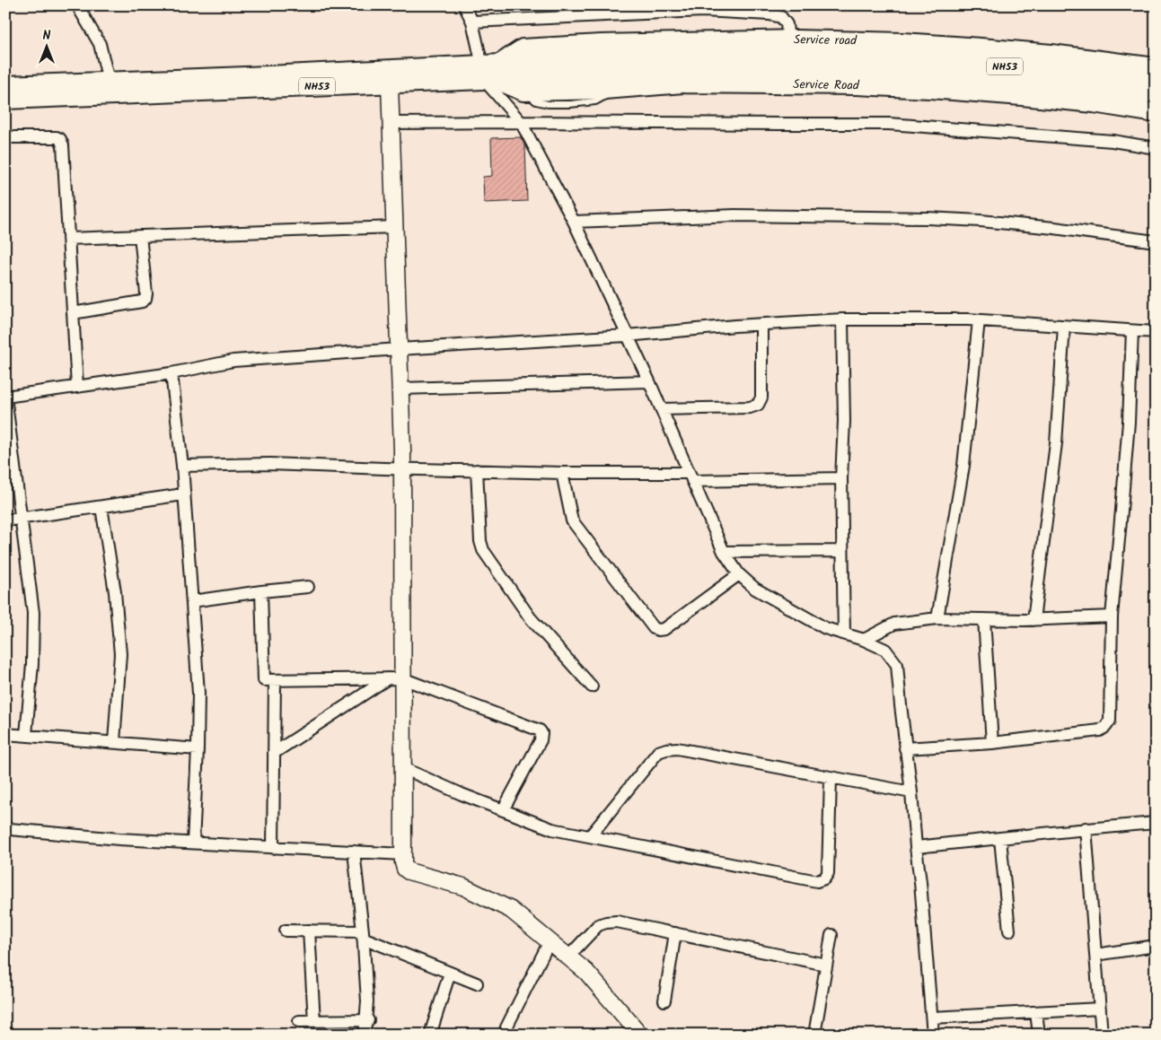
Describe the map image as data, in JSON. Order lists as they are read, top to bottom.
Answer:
{
  "streets": {
    "highway": ["Service road", "NH53", "Service Road"]
  },
  "crossings": [
    ["Service road", "NH53"],
    ["Service road", "Service Road"],
    ["NH53", "Service Road"]
  ],
  "north": "top"
}
